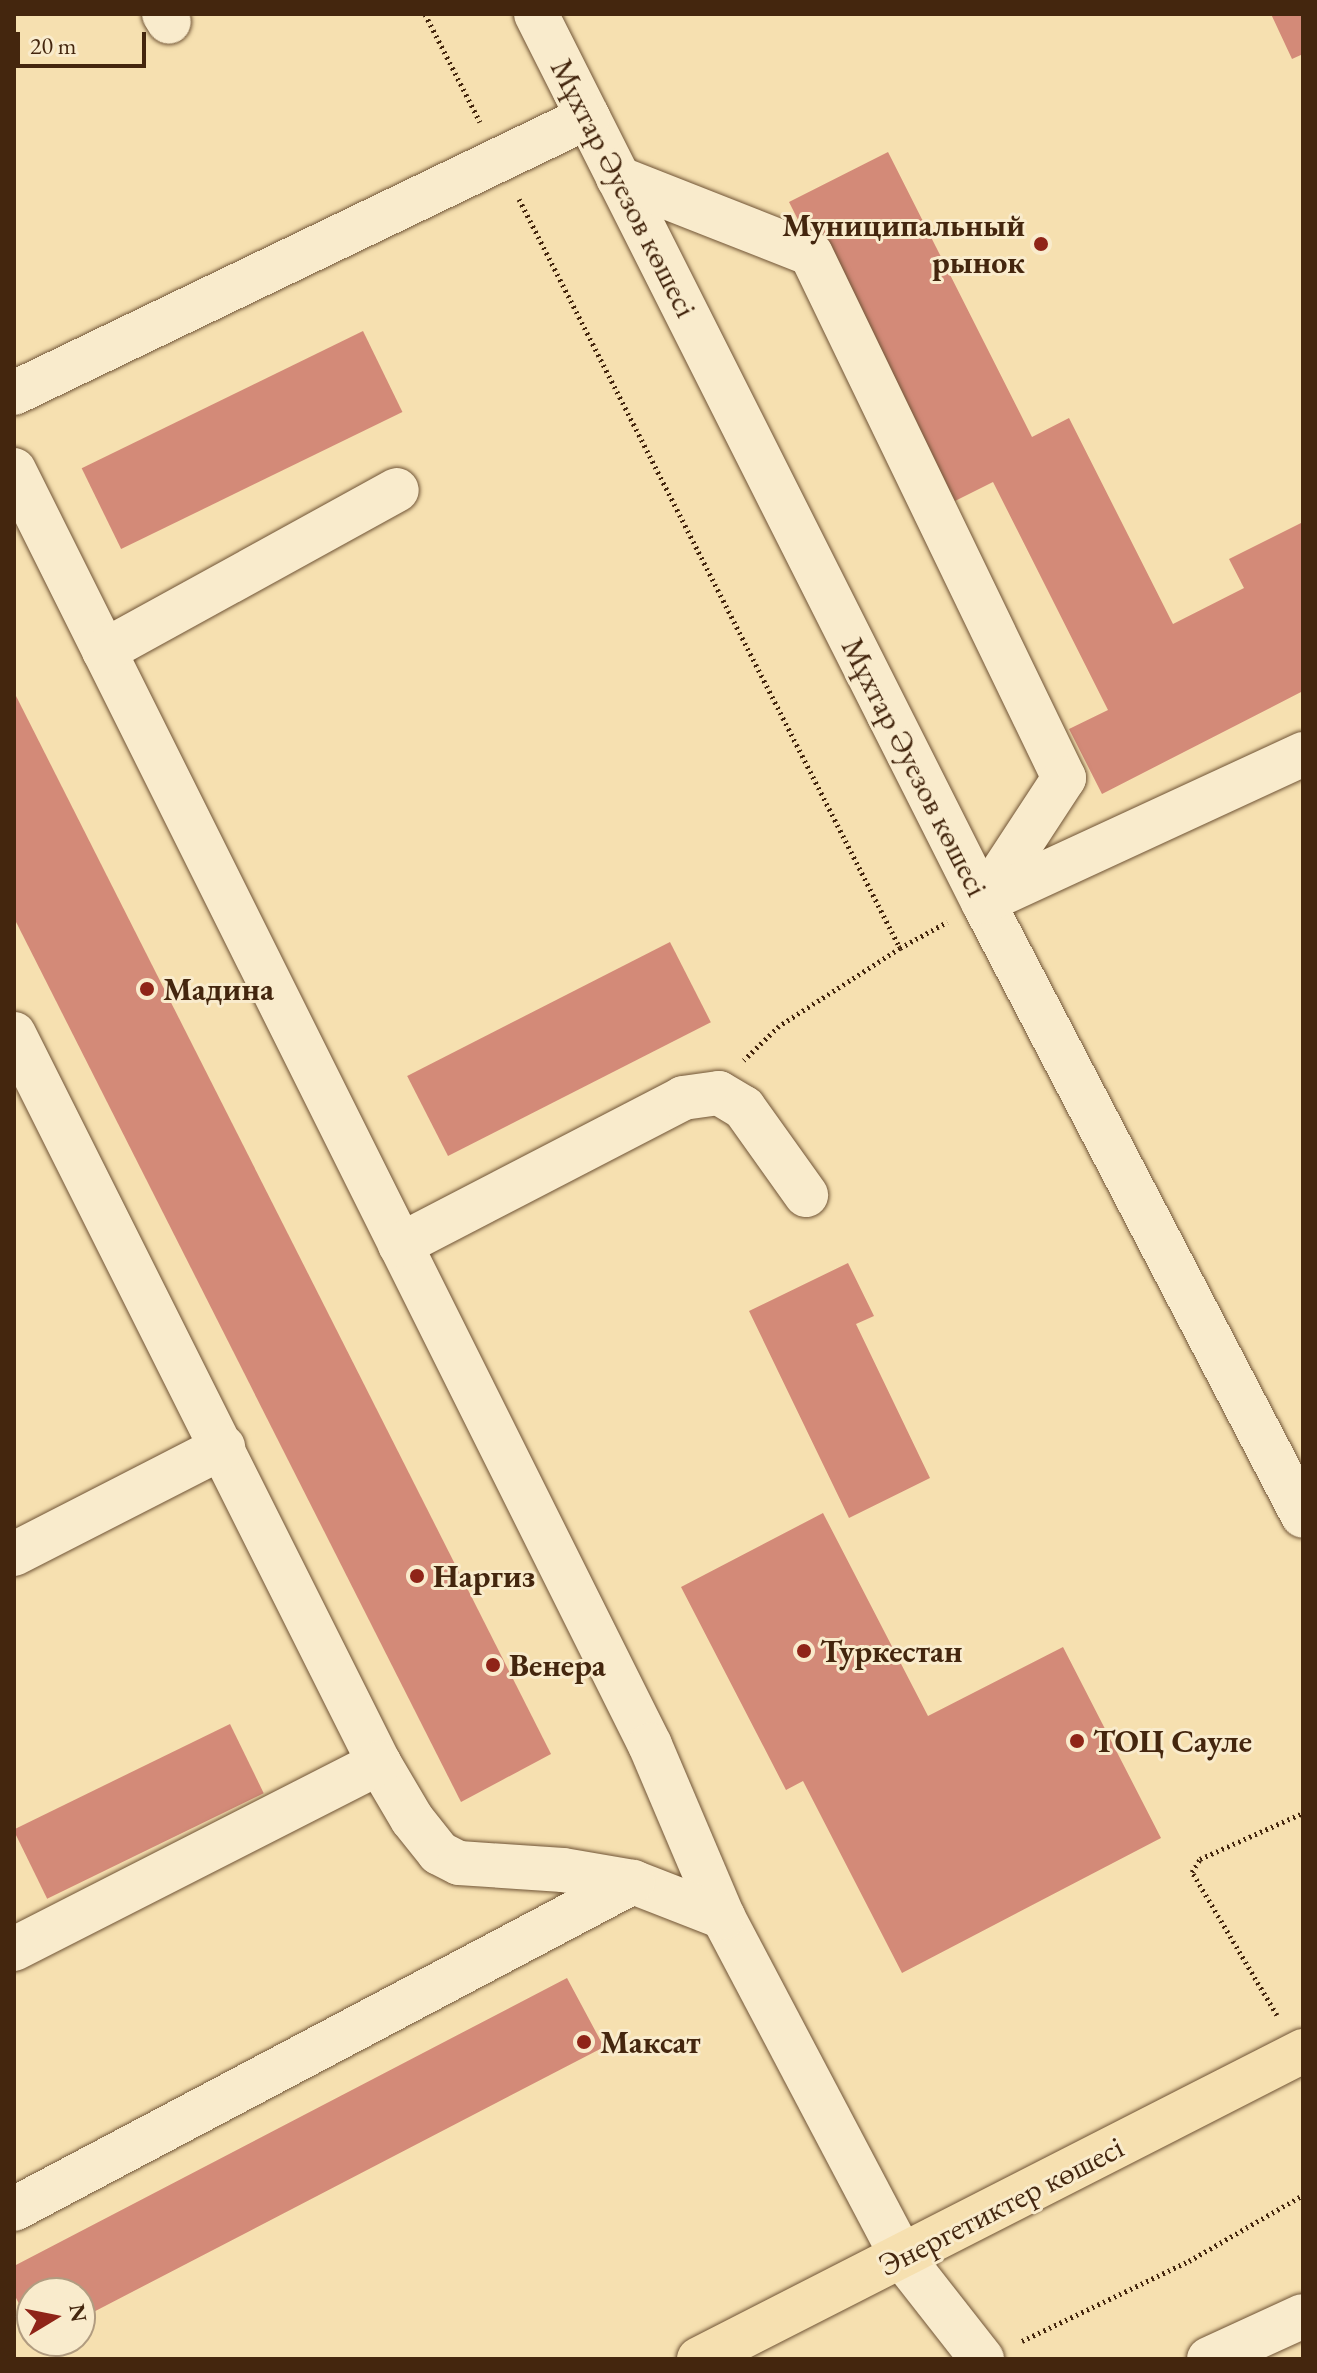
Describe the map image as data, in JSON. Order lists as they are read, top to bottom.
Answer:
{
  "streets": {
    "main road": ["Энергетиктер көшесі"],
    "street": ["Мұхтар Әуезов көшесі"]
  },
  "places": [
    "Муниципальный рынок",
    "Мадина",
    "Наргиз",
    "Туркестан",
    "Венера",
    "ТОЦ Сауле",
    "Максат"
  ],
  "scale_bar": "20 m",
  "north": "right"
}
